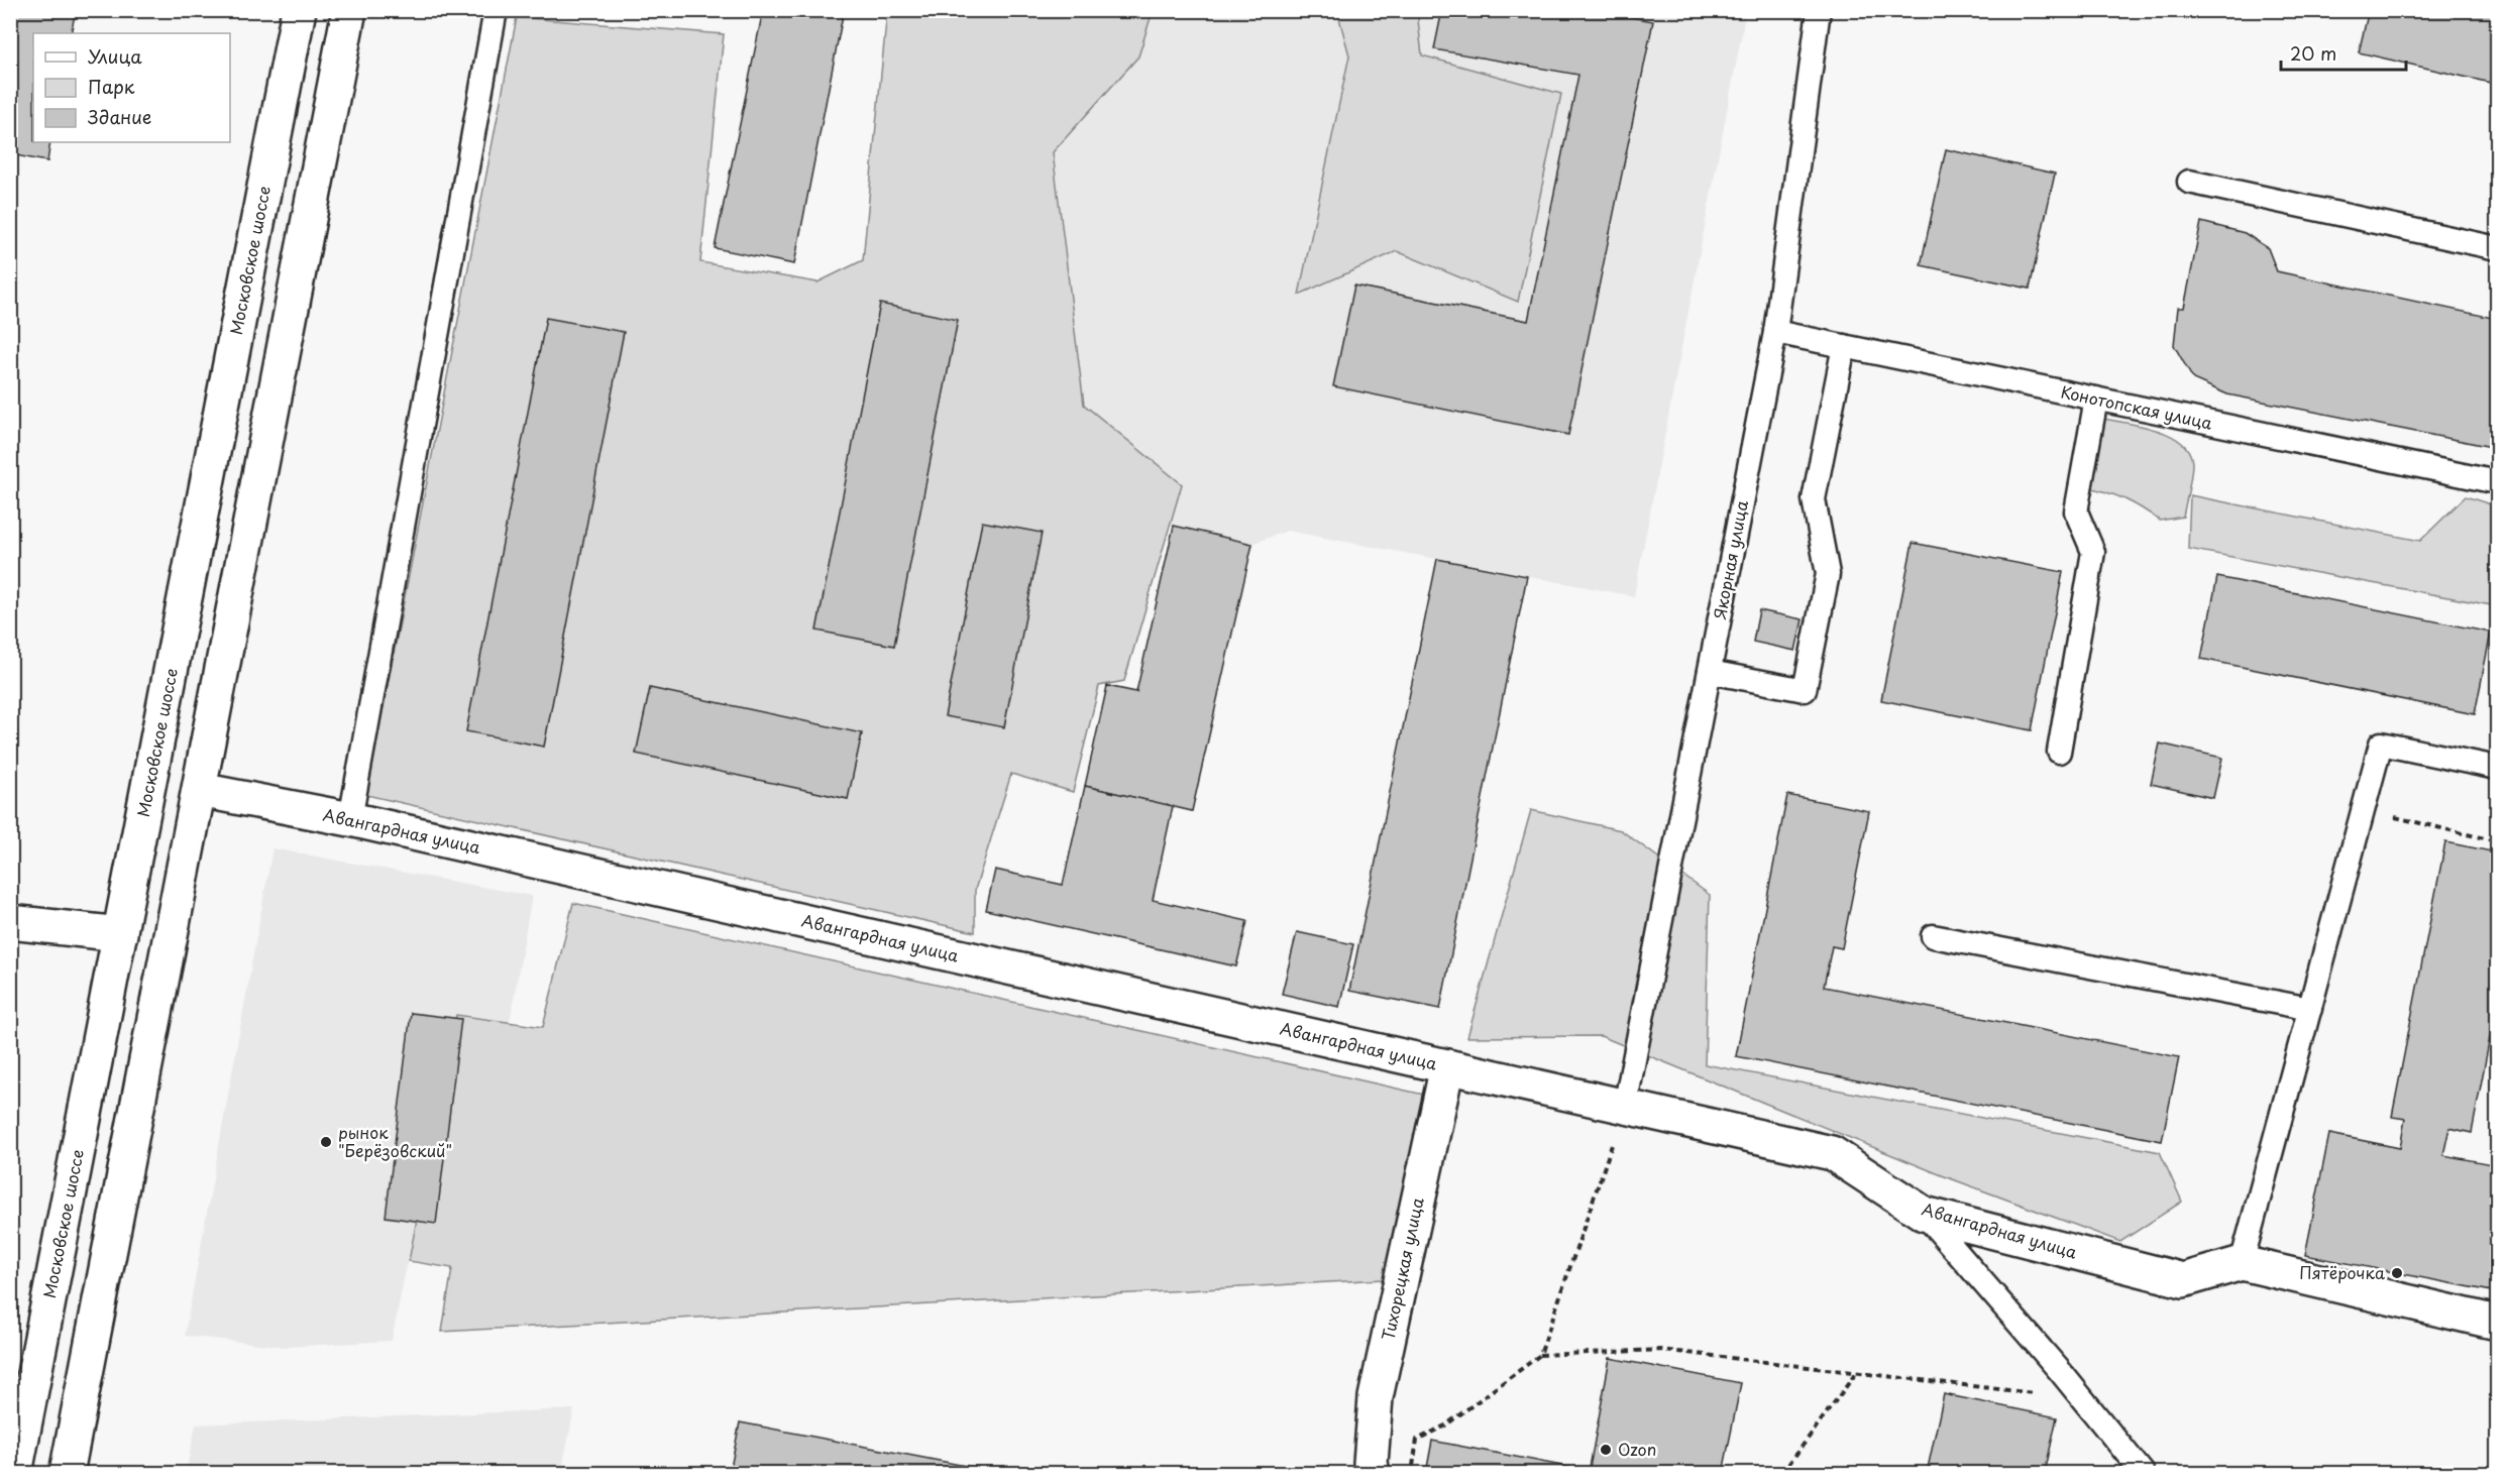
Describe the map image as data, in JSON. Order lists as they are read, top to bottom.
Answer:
{
  "streets": {
    "main road": ["Московское шоссе", "Авангардная улица", "Тихорецкая улица"],
    "lane": ["Конотопская улица", "Якорная улица"]
  },
  "crossings": [
    ["Конотопская улица", "Якорная улица"],
    ["Якорная улица", "Авангардная улица"],
    ["Авангардная улица", "Тихорецкая улица"]
  ],
  "places": ["рынок \"Берёзовский\"", "Пятёрочка", "Ozon"],
  "legend": ["Улица", "Парк", "Здание"],
  "scale_bar": "20 m"
}
